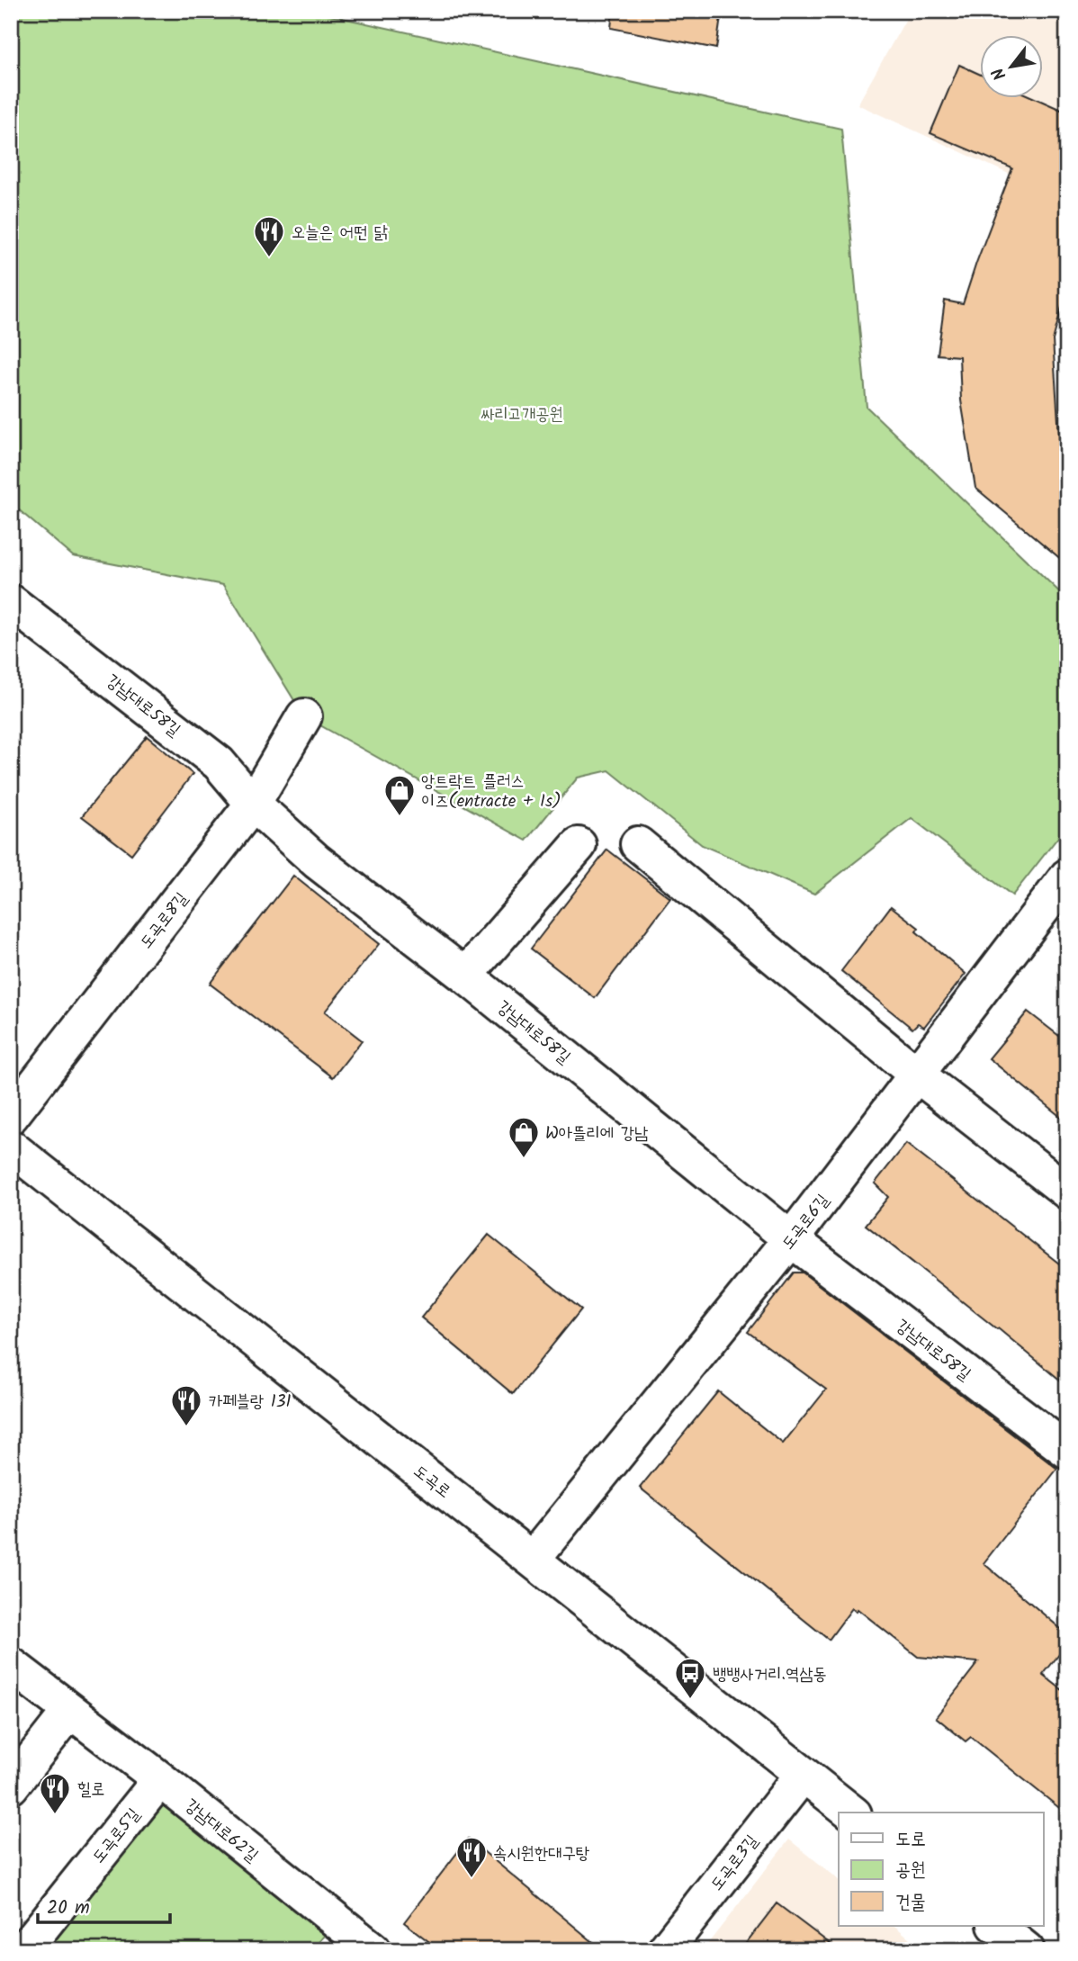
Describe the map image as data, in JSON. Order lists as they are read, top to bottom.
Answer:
{
  "streets": {
    "street": [
      "강남대로58길",
      "도곡로8길",
      "도곡로6길",
      "도곡로",
      "강남대로62길",
      "도곡로5길",
      "도곡로3길"
    ]
  },
  "crossings": [
    ["강남대로58길", "도곡로8길"],
    ["강남대로58길", "도곡로6길"],
    ["도곡로6길", "도곡로"],
    ["도곡로", "도곡로3길"],
    ["강남대로62길", "도곡로5길"]
  ],
  "parks": ["싸리고개공원"],
  "places": {
    "restaurant": [
      "오늘은 어떤 닭",
      "카페블랑 131",
      "힐로",
      "속시원한대구탕"
    ],
    "shop": ["앙트락트 플러스 이즈(entracte + Is)", "W아뜰리에 강남"],
    "bus stop": ["뱅뱅사거리.역삼동"]
  },
  "legend": ["도로", "공원", "건물"],
  "scale_bar": "20 m",
  "north": "bottom left"
}
